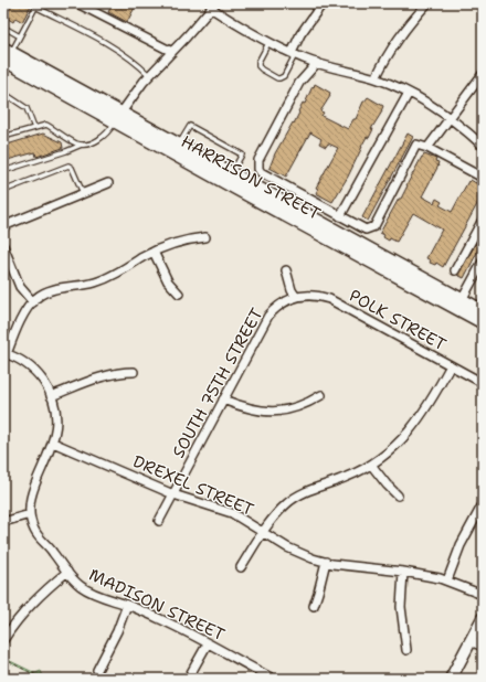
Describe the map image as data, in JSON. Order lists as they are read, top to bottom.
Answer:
{
  "streets": {
    "main road": ["HARRISON STREET"],
    "street": [
      "POLK STREET",
      "SOUTH 75TH STREET",
      "DREXEL STREET",
      "MADISON STREET"
    ]
  },
  "crossings": [
    ["POLK STREET", "SOUTH 75TH STREET"],
    ["SOUTH 75TH STREET", "DREXEL STREET"],
    ["DREXEL STREET", "MADISON STREET"]
  ]
}
